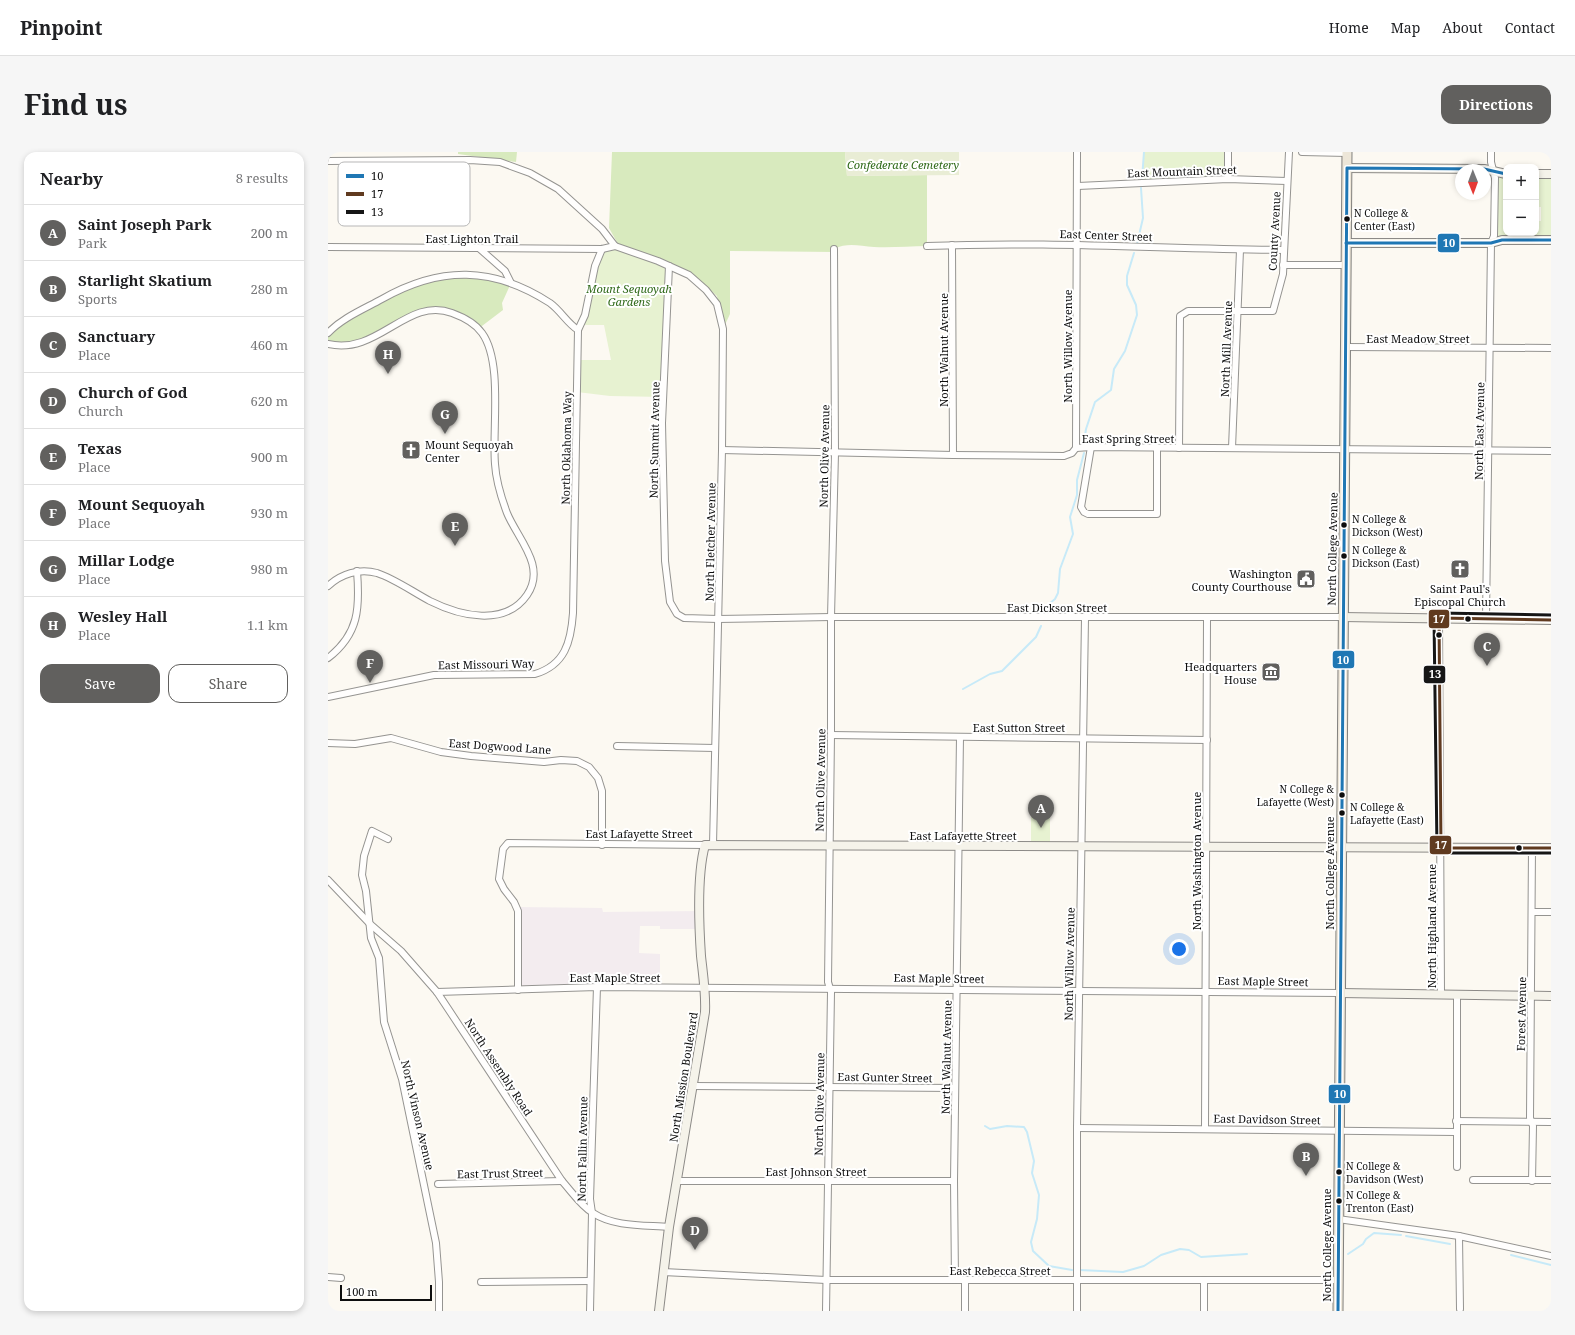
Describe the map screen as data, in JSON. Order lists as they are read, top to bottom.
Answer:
{
  "streets": {
    "main road": [
      "North College Avenue",
      "East Dickson Street",
      "East Lafayette Street",
      "East Maple Street",
      "North Mission Boulevard"
    ],
    "street": [
      "East Mountain Street",
      "County Avenue",
      "East Center Street",
      "East Lighton Trail",
      "East Meadow Street",
      "North Willow Avenue",
      "North Mill Avenue",
      "North Walnut Avenue",
      "North East Avenue",
      "East Spring Street",
      "North Summit Avenue",
      "North Oklahoma Way",
      "North Olive Avenue",
      "North Fletcher Avenue",
      "East Missouri Way",
      "East Sutton Street",
      "East Dogwood Lane",
      "North Washington Avenue",
      "North Highland Avenue",
      "Forest Avenue",
      "North Assembly Road",
      "East Gunter Street",
      "North Vinson Avenue",
      "East Davidson Street",
      "North Fallin Avenue",
      "East Johnson Street",
      "East Trust Street",
      "East Rebecca Street"
    ]
  },
  "crossings": [
    ["East Mountain Street", "County Avenue"],
    ["East Mountain Street", "North Willow Avenue"],
    ["County Avenue", "East Center Street"],
    ["County Avenue", "North Mill Avenue"],
    ["East Center Street", "North Willow Avenue"],
    ["East Center Street", "North Mill Avenue"],
    ["East Center Street", "North Walnut Avenue"],
    ["East Lighton Trail", "North Oklahoma Way"],
    ["East Lighton Trail", "North Fletcher Avenue"],
    ["East Meadow Street", "North East Avenue"],
    ["East Meadow Street", "North College Avenue"],
    ["North Willow Avenue", "East Spring Street"],
    ["North Willow Avenue", "East Dickson Street"],
    ["North Willow Avenue", "East Sutton Street"],
    ["North Willow Avenue", "East Lafayette Street"],
    ["North Willow Avenue", "East Maple Street"],
    ["North Willow Avenue", "East Davidson Street"],
    ["North Willow Avenue", "East Rebecca Street"],
    ["North Mill Avenue", "East Spring Street"],
    ["North Walnut Avenue", "East Spring Street"],
    ["North Walnut Avenue", "East Sutton Street"],
    ["North Walnut Avenue", "East Lafayette Street"],
    ["North Walnut Avenue", "East Maple Street"],
    ["North Walnut Avenue", "East Gunter Street"],
    ["North Walnut Avenue", "East Johnson Street"],
    ["North Walnut Avenue", "East Rebecca Street"],
    ["North East Avenue", "East Spring Street"],
    ["North East Avenue", "East Dickson Street"],
    ["East Spring Street", "North Olive Avenue"],
    ["East Spring Street", "North Fletcher Avenue"],
    ["East Spring Street", "North College Avenue"],
    ["North Summit Avenue", "North Fletcher Avenue"],
    ["North Summit Avenue", "East Dickson Street"],
    ["North Oklahoma Way", "East Missouri Way"],
    ["North Olive Avenue", "East Dickson Street"],
    ["North Olive Avenue", "East Sutton Street"],
    ["North Olive Avenue", "East Lafayette Street"],
    ["North Olive Avenue", "East Maple Street"],
    ["North Olive Avenue", "East Gunter Street"],
    ["North Olive Avenue", "East Johnson Street"],
    ["North Olive Avenue", "East Rebecca Street"],
    ["North Fletcher Avenue", "East Dickson Street"],
    ["North Fletcher Avenue", "East Lafayette Street"],
    ["North Fletcher Avenue", "North Mission Boulevard"],
    ["North College Avenue", "East Dickson Street"],
    ["North College Avenue", "East Lafayette Street"],
    ["North College Avenue", "East Maple Street"],
    ["North College Avenue", "East Davidson Street"],
    ["North College Avenue", "East Rebecca Street"],
    ["East Dickson Street", "North Washington Avenue"],
    ["East Dickson Street", "North Highland Avenue"],
    ["East Sutton Street", "North Washington Avenue"],
    ["East Dogwood Lane", "East Lafayette Street"],
    ["East Lafayette Street", "North Washington Avenue"],
    ["East Lafayette Street", "North Highland Avenue"],
    ["East Lafayette Street", "East Maple Street"],
    ["East Lafayette Street", "Forest Avenue"],
    ["East Lafayette Street", "North Mission Boulevard"],
    ["North Washington Avenue", "East Maple Street"],
    ["North Washington Avenue", "East Davidson Street"],
    ["North Highland Avenue", "East Maple Street"],
    ["East Maple Street", "Forest Avenue"],
    ["East Maple Street", "North Assembly Road"],
    ["East Maple Street", "North Mission Boulevard"],
    ["East Maple Street", "North Fallin Avenue"],
    ["North Assembly Road", "North Mission Boulevard"],
    ["North Assembly Road", "North Vinson Avenue"],
    ["North Assembly Road", "North Fallin Avenue"],
    ["North Assembly Road", "East Trust Street"],
    ["North Mission Boulevard", "East Gunter Street"],
    ["North Mission Boulevard", "East Johnson Street"],
    ["North Mission Boulevard", "East Rebecca Street"]
  ],
  "parks": ["Confederate Cemetery", "Mount Sequoyah Gardens"],
  "places": {
    "other": [
      "N College & Center (East)",
      "N College & Dickson (West)",
      "N College & Dickson (East)",
      "N College & Lafayette (West)",
      "N College & Lafayette (East)",
      "N College & Davidson (West)",
      "N College & Trenton (East)"
    ],
    "church": ["Mount Sequoyah Center", "Saint Paul's Episcopal Church"],
    "public building": ["Washington County Courthouse"],
    "museum": ["Headquarters House"]
  },
  "lines": ["transit line 10", "transit line 13", "transit line 17"],
  "legend": ["10", "17", "13"],
  "scale_bar": "100 m",
  "north": "bottom",
  "page": {
    "header": "Pinpoint",
    "nav": [
      "Home",
      "Map",
      "About",
      "Contact"
    ],
    "title": "Find us",
    "buttons": [
      "Directions",
      ["Save", "Share"]
    ],
    "heading": ["Nearby", "8 results"],
    "map_buttons": ["+", "−"],
    "list": [
      {
        "mark": "A",
        "name": "Saint Joseph Park",
        "note": "Park",
        "value": "200 m"
      },
      {
        "mark": "B",
        "name": "Starlight Skatium",
        "note": "Sports",
        "value": "280 m"
      },
      {
        "mark": "C",
        "name": "Sanctuary",
        "note": "Place",
        "value": "460 m"
      },
      {
        "mark": "D",
        "name": "Church of God",
        "note": "Church",
        "value": "620 m"
      },
      {
        "mark": "E",
        "name": "Texas",
        "note": "Place",
        "value": "900 m"
      },
      {
        "mark": "F",
        "name": "Mount Sequoyah",
        "note": "Place",
        "value": "930 m"
      },
      {
        "mark": "G",
        "name": "Millar Lodge",
        "note": "Place",
        "value": "980 m"
      },
      {
        "mark": "H",
        "name": "Wesley Hall",
        "note": "Place",
        "value": "1.1 km"
      }
    ],
    "pins": [
      "H",
      "G",
      "E",
      "C",
      "F",
      "A",
      "B",
      "D"
    ],
    "scale": "100 m"
  }
}
